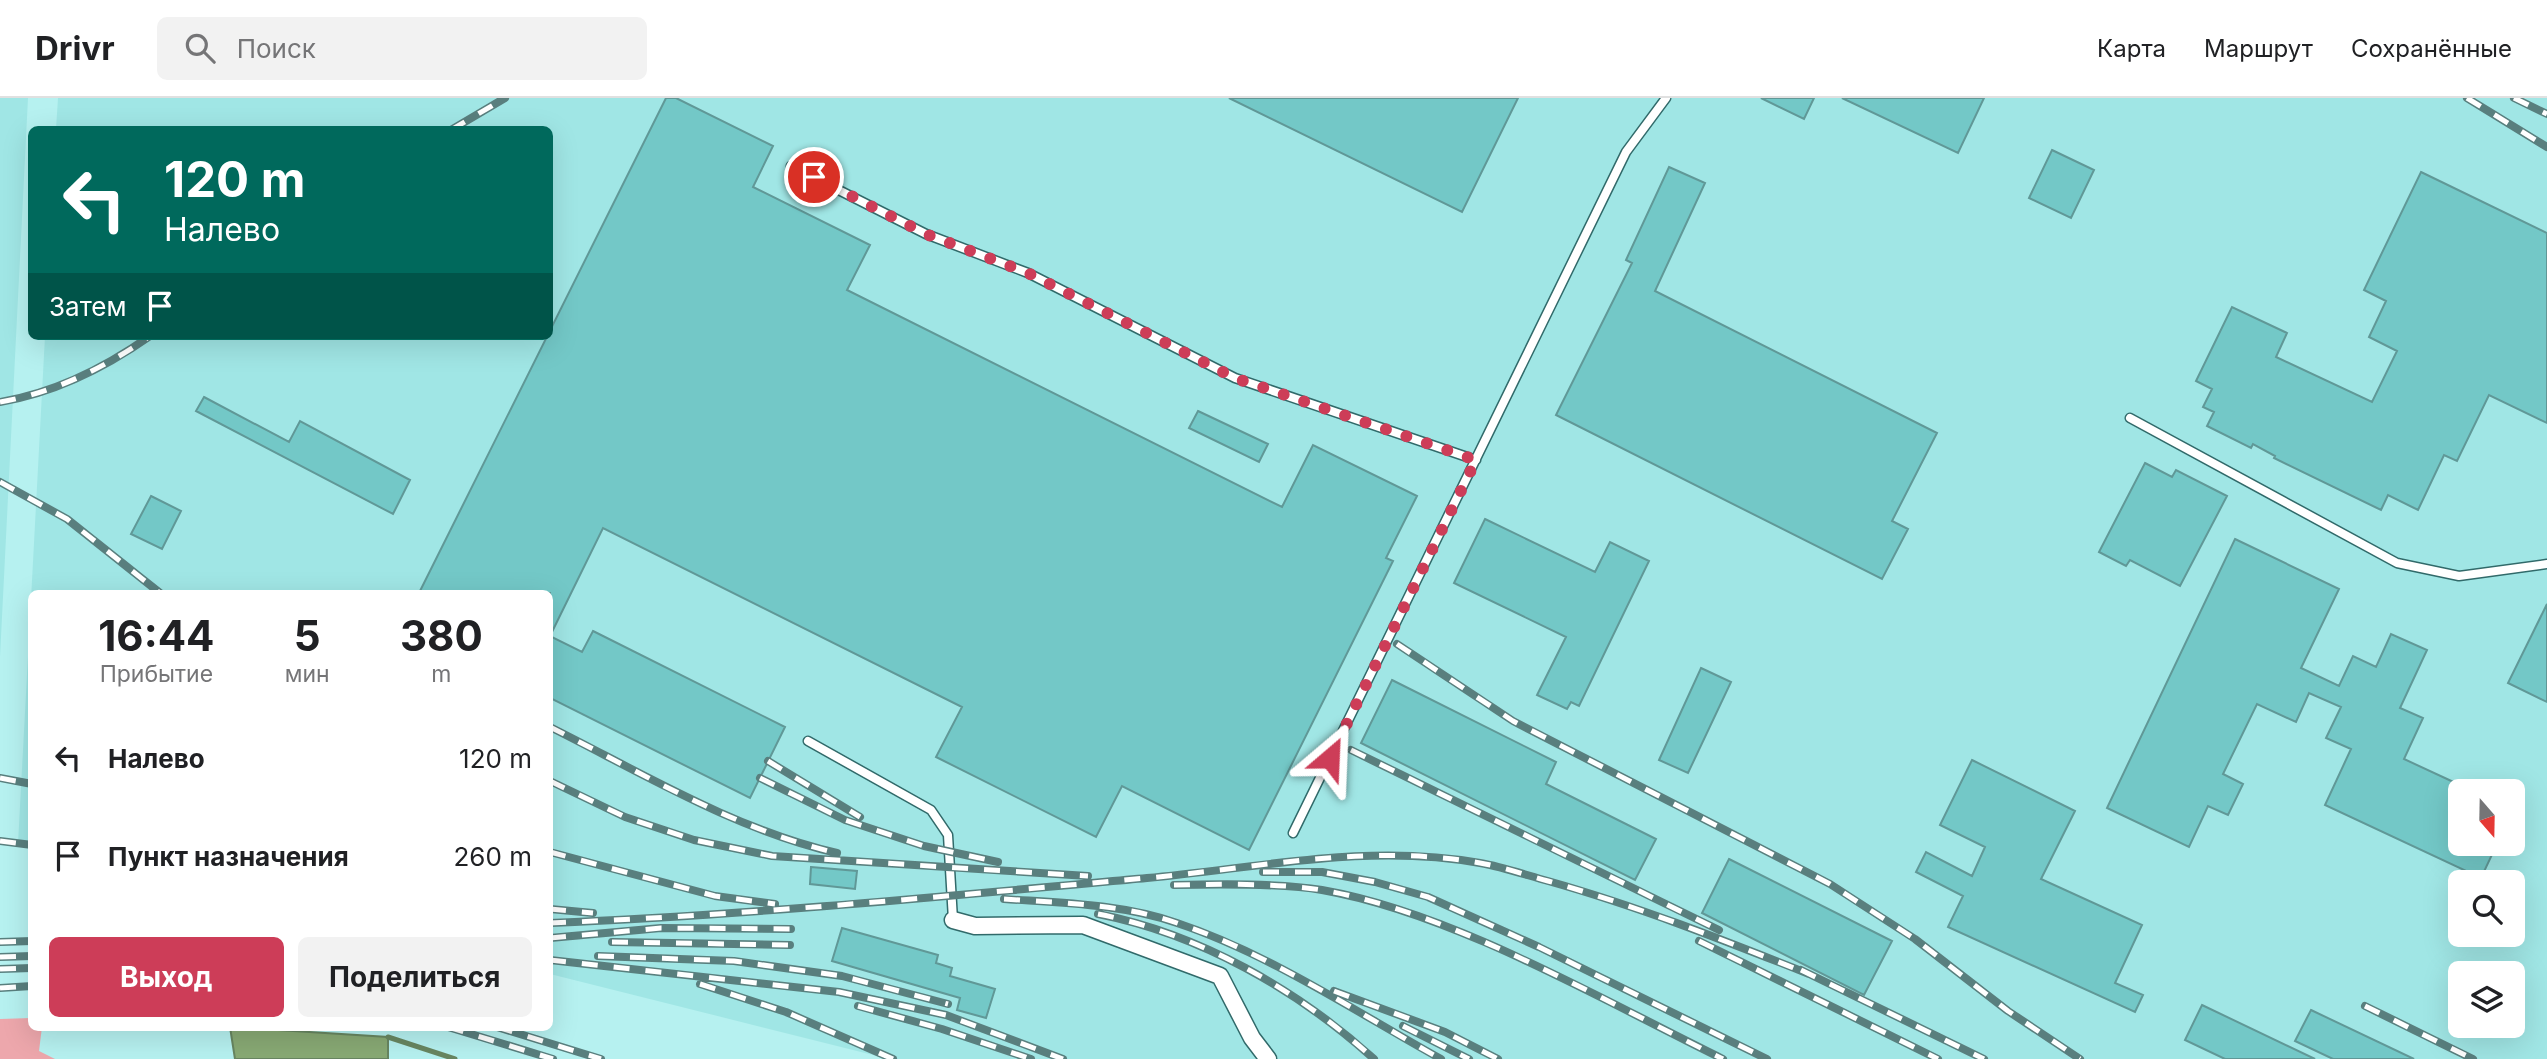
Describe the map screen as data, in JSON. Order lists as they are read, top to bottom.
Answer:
{
  "north": "bottom",
  "page": {
    "header": "Drivr",
    "search": "Поиск",
    "nav": ["Карта", "Маршрут", "Сохранённые"],
    "turn": ["120 m", "Налево"],
    "then": "Затем",
    "eta": [
      "16:44",
      "Прибытие",
      "5",
      "мин",
      "380",
      "m"
    ],
    "list": [
      {
        "name": "Налево",
        "value": "120 m"
      },
      {
        "name": "Пункт назначения",
        "value": "260 m"
      }
    ],
    "buttons": ["Выход", "Поделиться"]
  }
}
